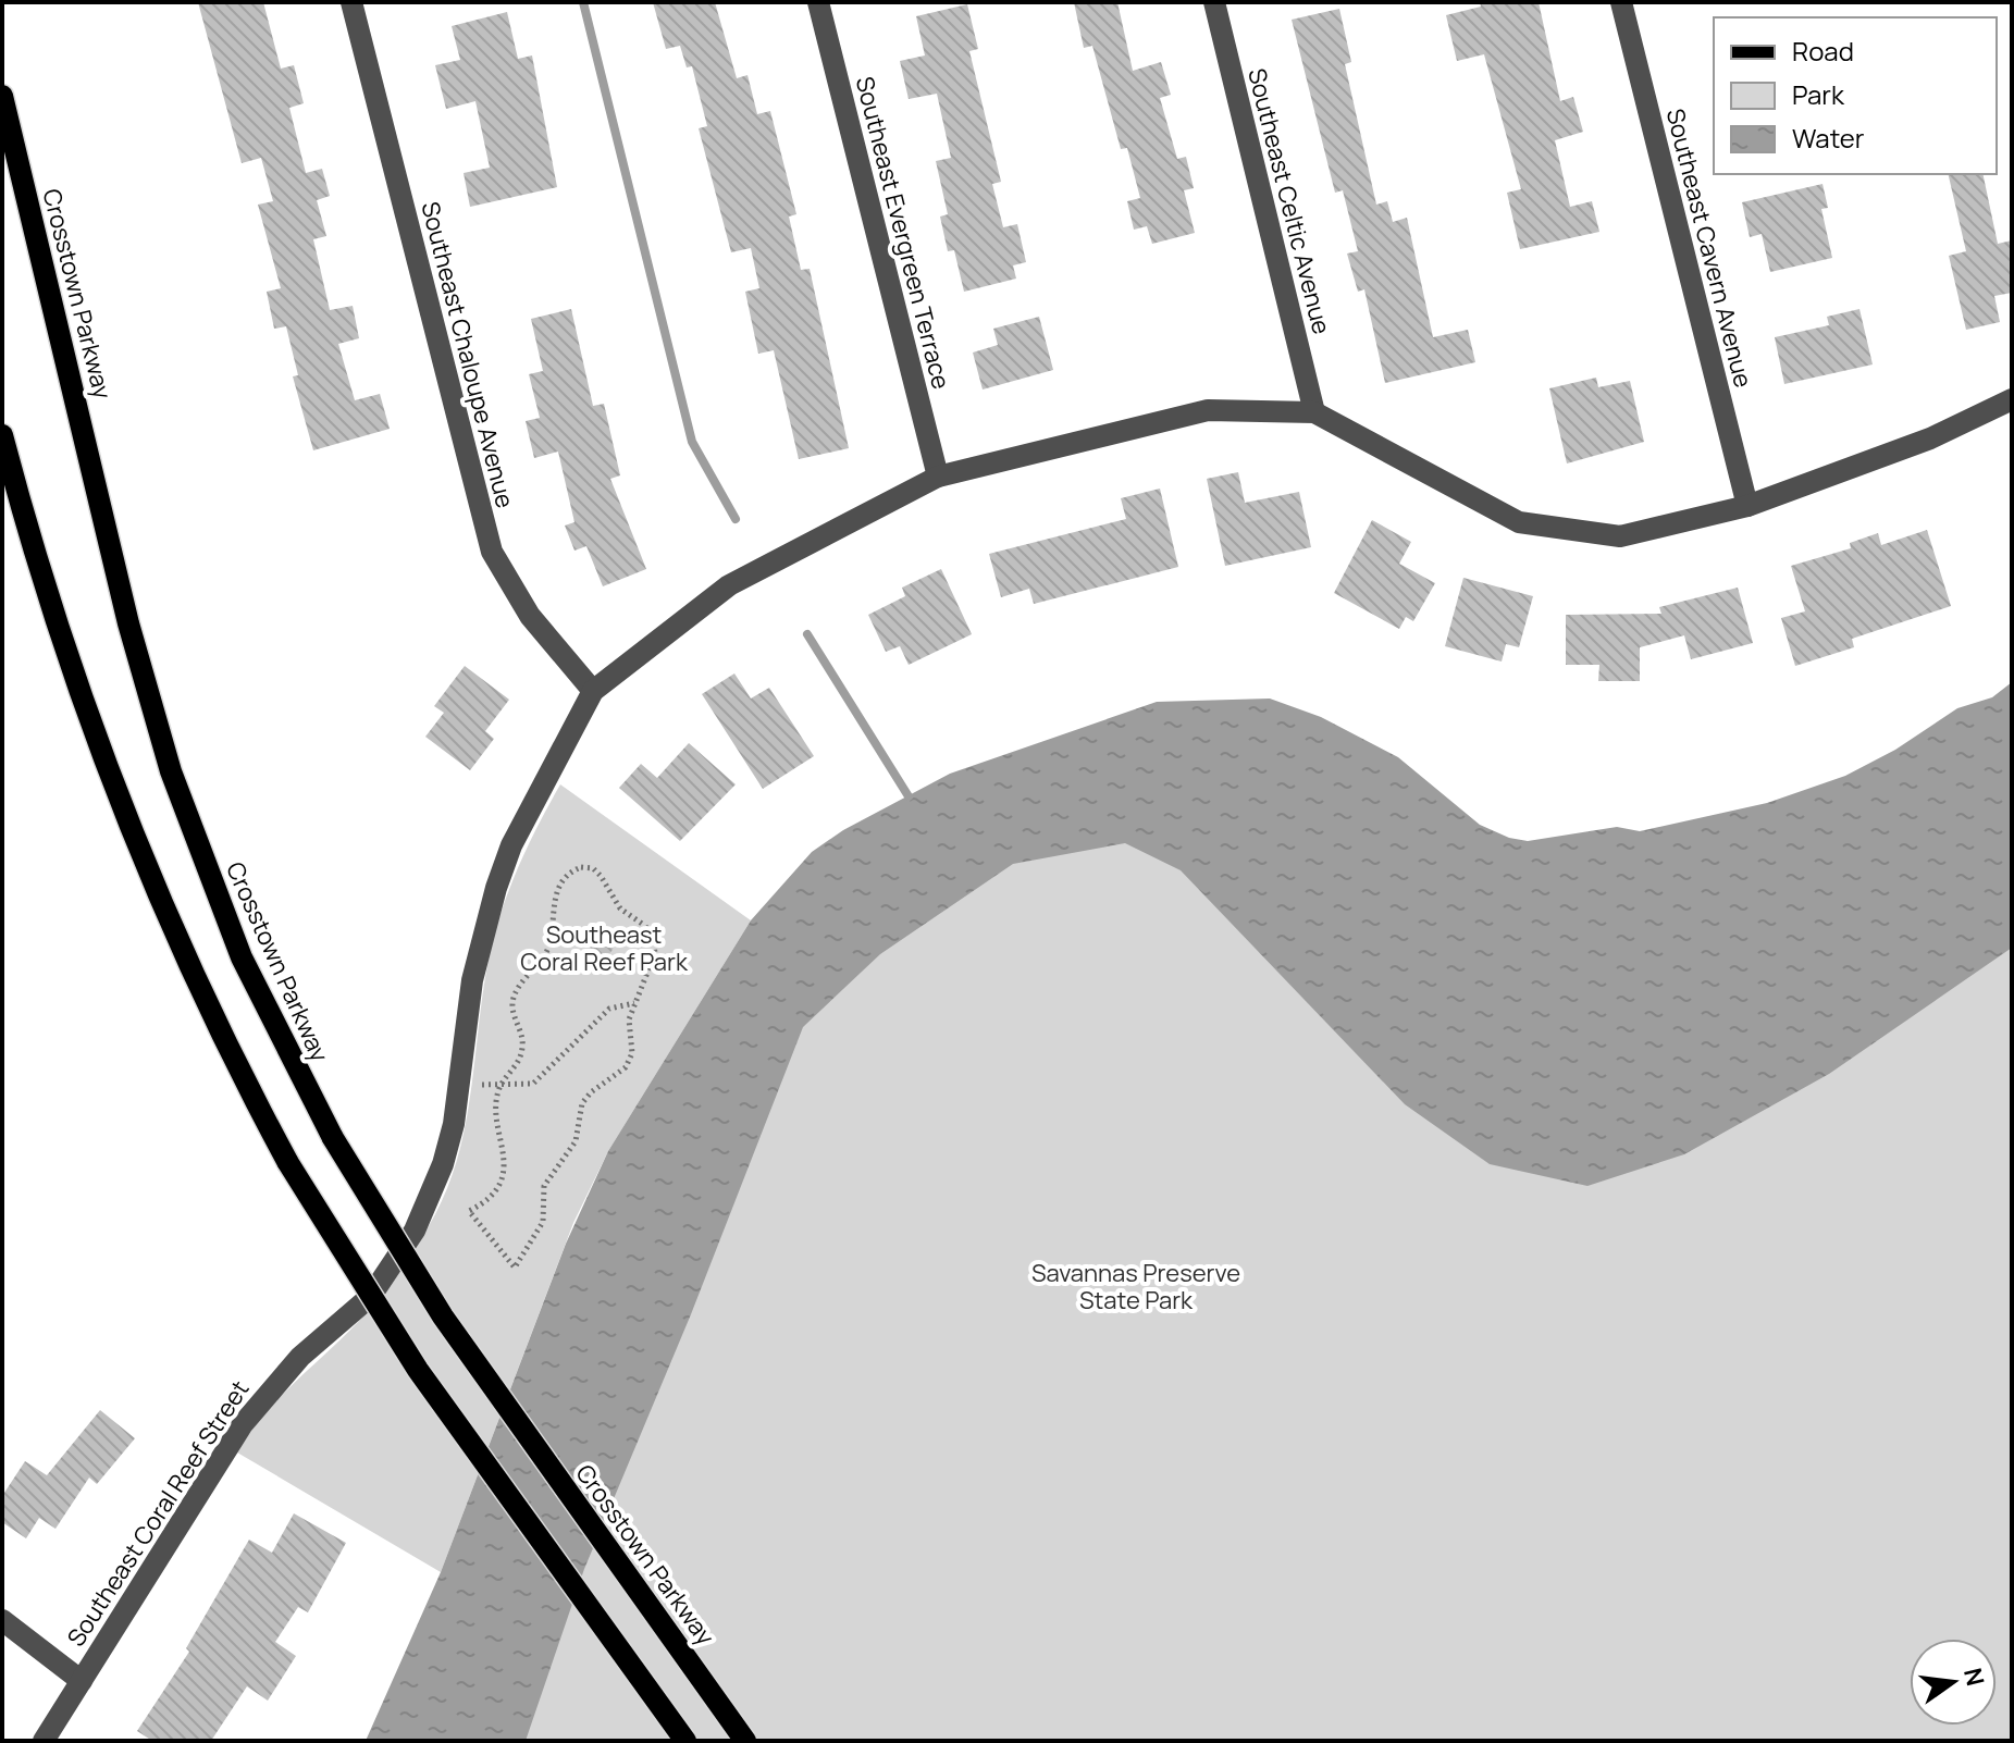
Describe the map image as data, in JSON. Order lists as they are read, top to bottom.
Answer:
{
  "streets": {
    "main road": ["Crosstown Parkway"],
    "street": [
      "Southeast Celtic Avenue",
      "Southeast Evergreen Terrace",
      "Southeast Cavern Avenue",
      "Southeast Chaloupe Avenue",
      "Southeast Coral Reef Street"
    ]
  },
  "crossings": [
    ["Southeast Celtic Avenue", "Southeast Coral Reef Street"],
    ["Southeast Evergreen Terrace", "Southeast Coral Reef Street"],
    ["Southeast Cavern Avenue", "Southeast Coral Reef Street"],
    ["Southeast Chaloupe Avenue", "Southeast Coral Reef Street"]
  ],
  "parks": ["Southeast Coral Reef Park", "Savannas Preserve State Park"],
  "legend": ["Road", "Park", "Water"],
  "north": "right"
}
